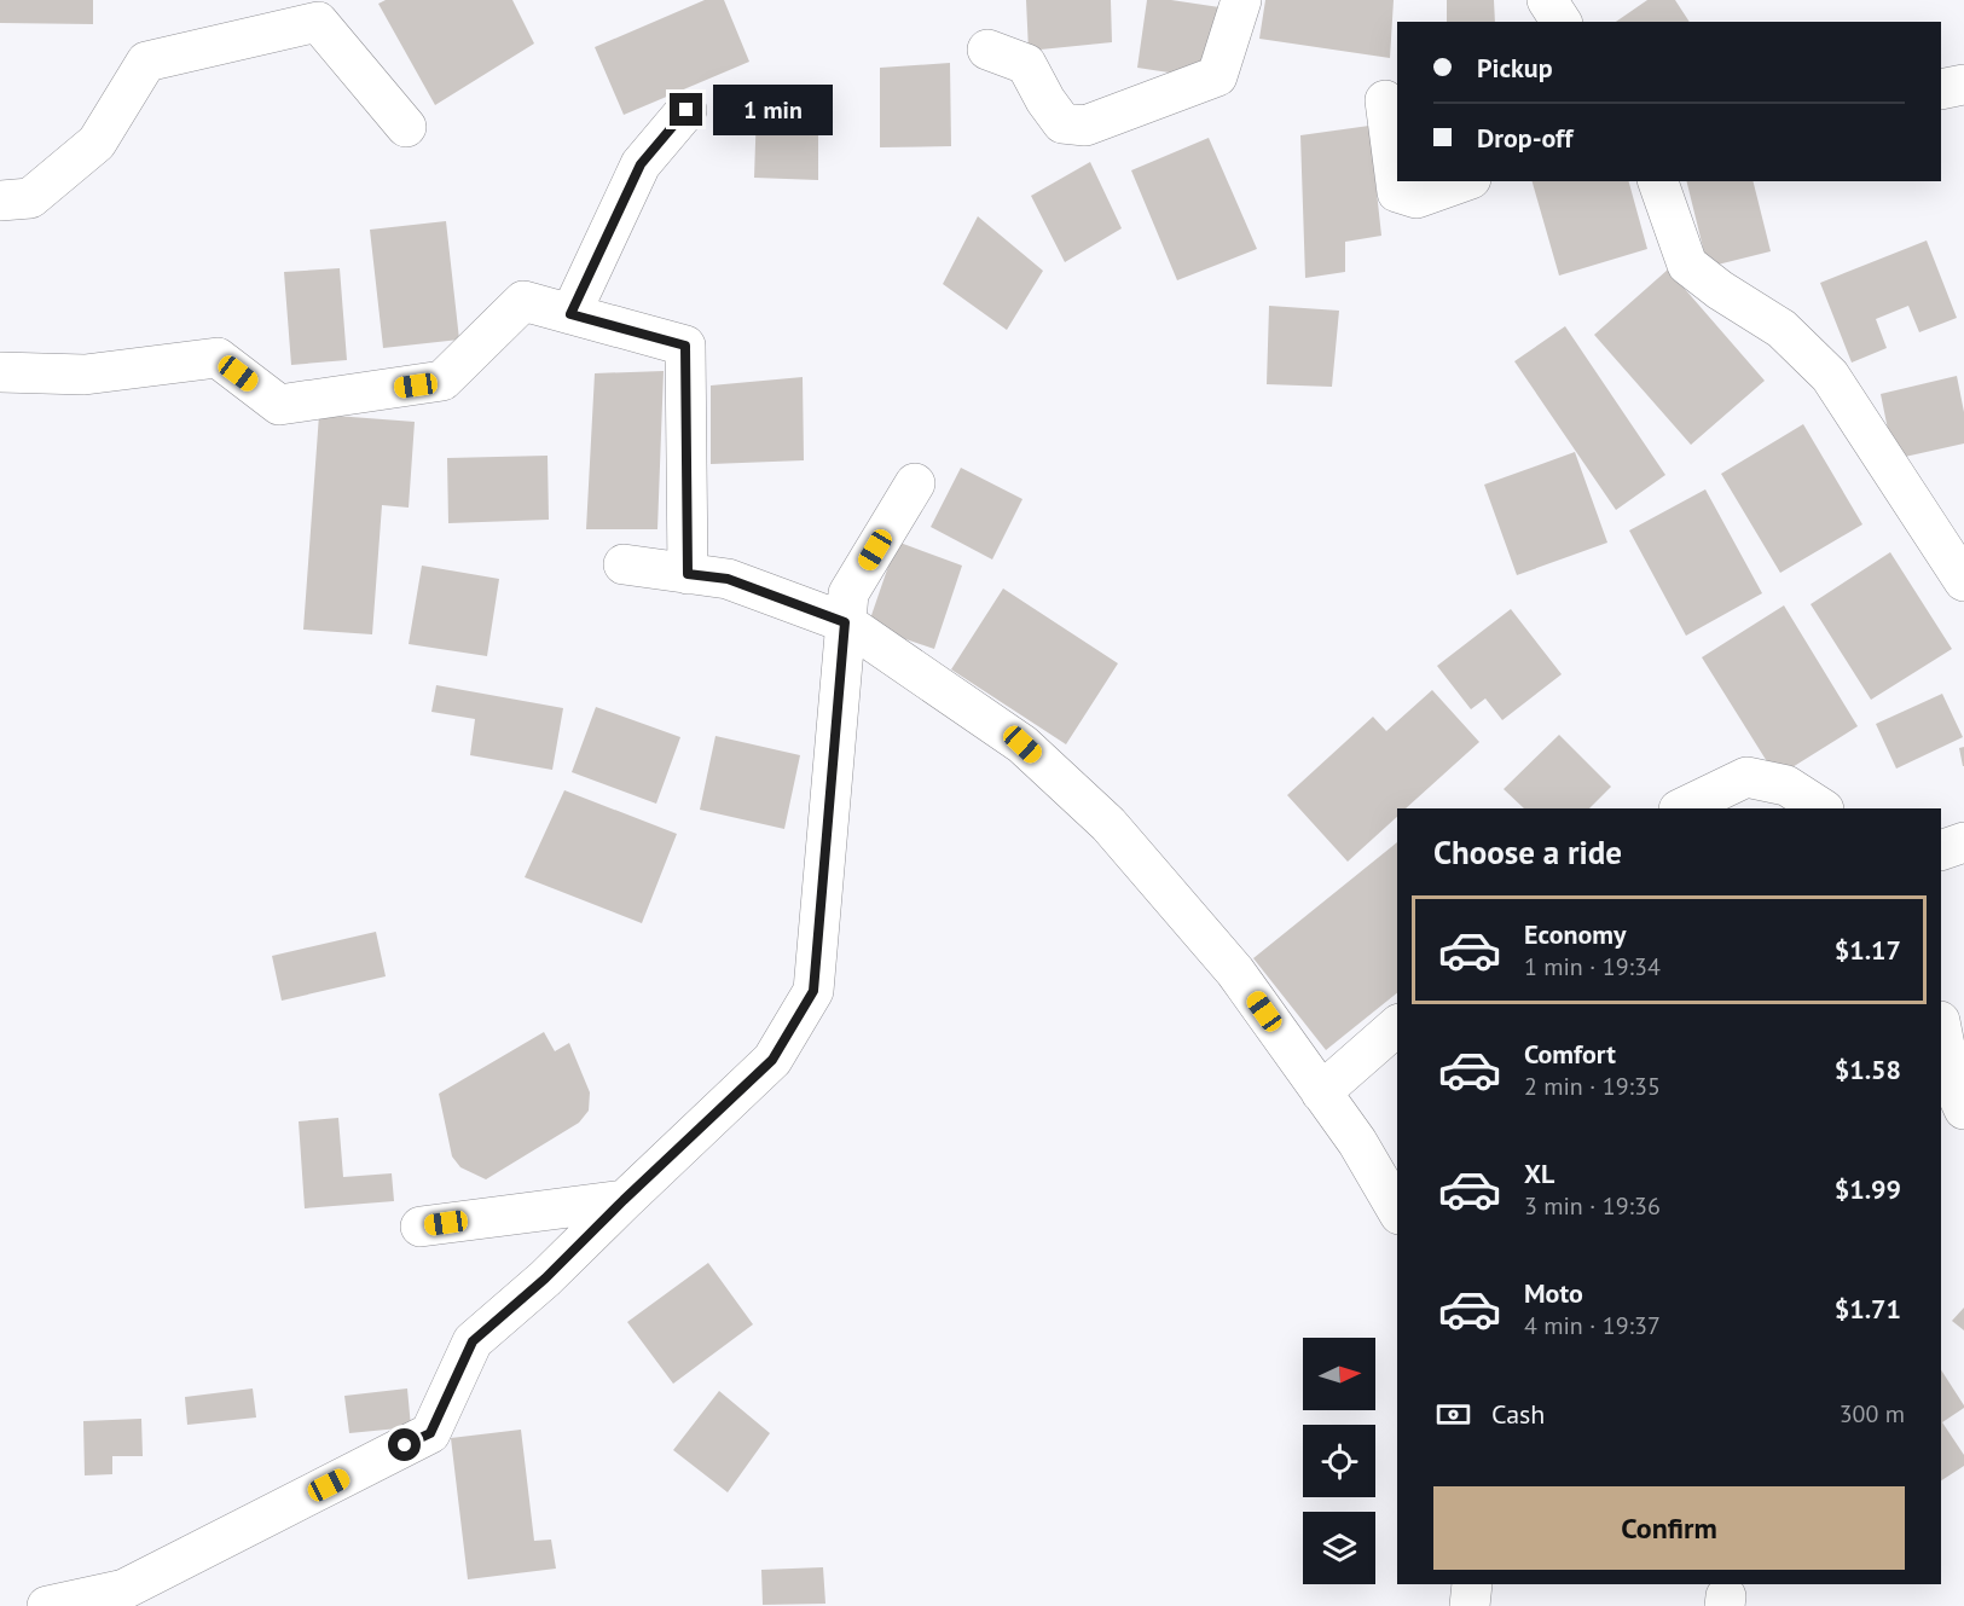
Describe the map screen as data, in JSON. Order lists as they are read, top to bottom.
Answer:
{
  "north": "right",
  "page": {
    "banner": ["Pickup", "Drop-off"],
    "bubble": "1 min",
    "heading": "Choose a ride",
    "list": [
      {
        "name": "Economy",
        "note": "1 min · 19:34",
        "value": "$1.17"
      },
      {
        "name": "Comfort",
        "note": "2 min · 19:35",
        "value": "$1.58"
      },
      {
        "name": "XL",
        "note": "3 min · 19:36",
        "value": "$1.99"
      },
      {
        "name": "Moto",
        "note": "4 min · 19:37",
        "value": "$1.71"
      }
    ],
    "pay": ["Cash", "300 m"],
    "buttons": "Confirm"
  }
}
